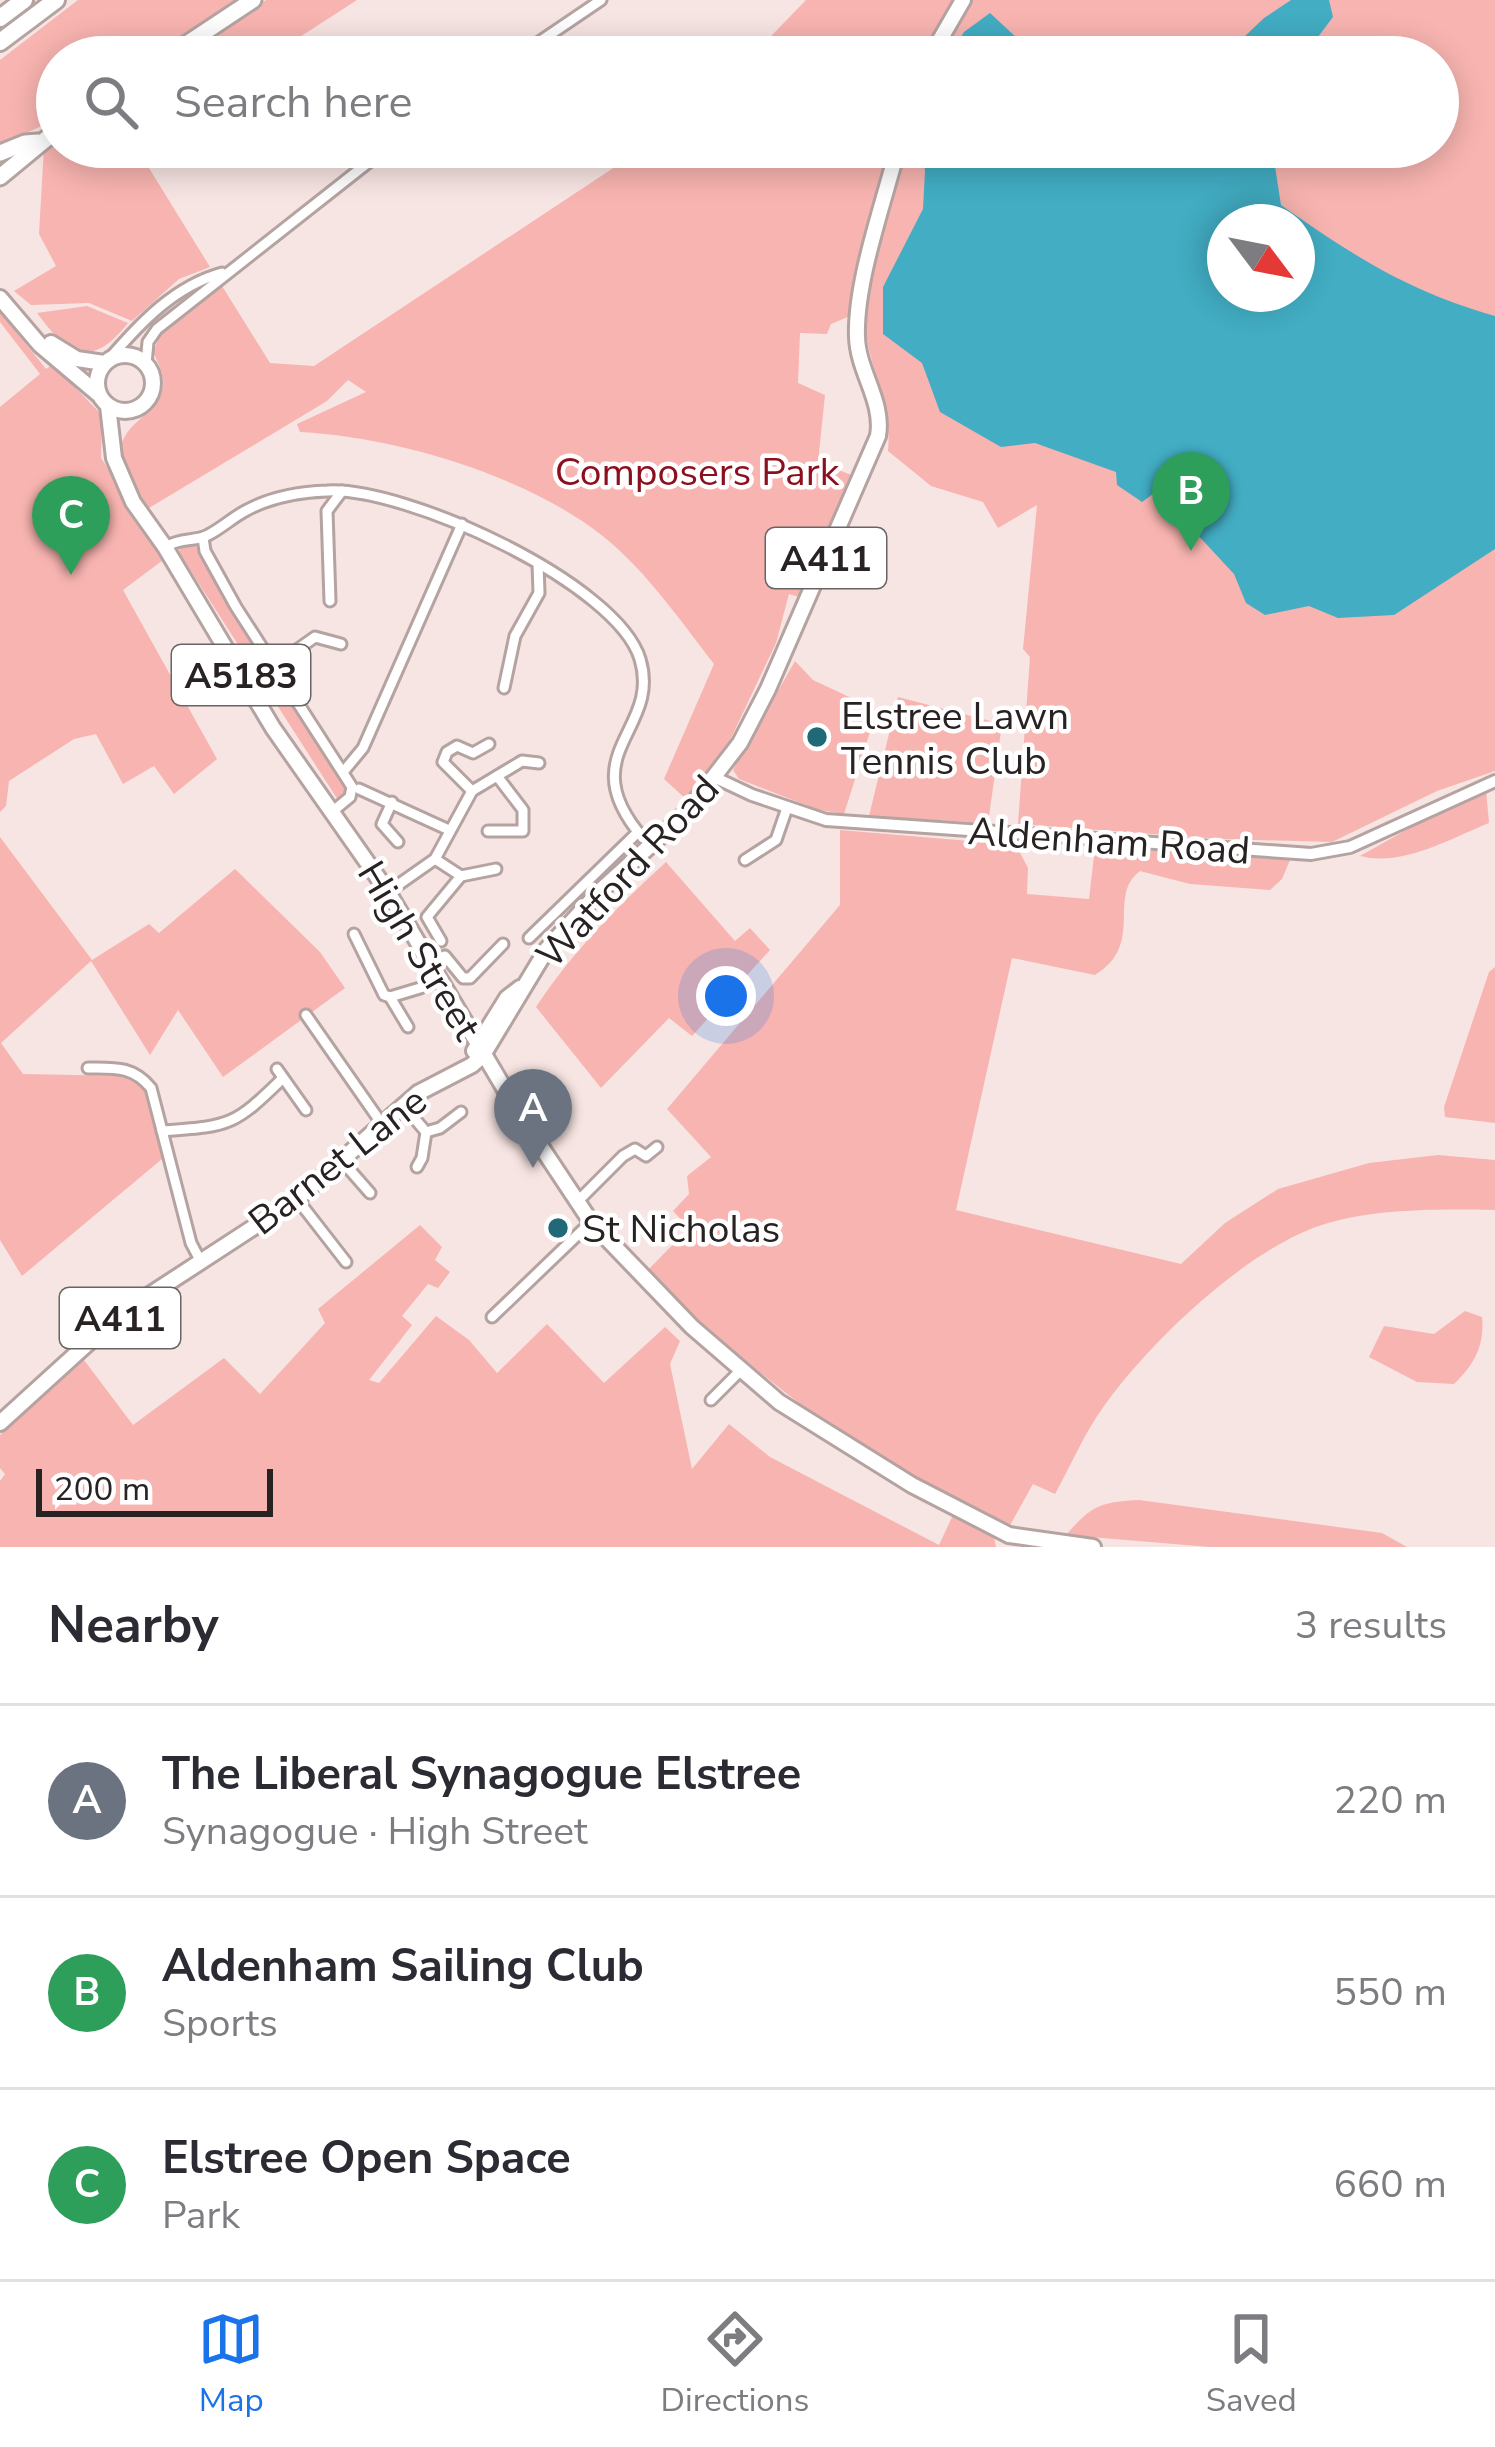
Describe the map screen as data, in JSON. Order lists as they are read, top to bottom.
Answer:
{
  "streets": {
    "main road": [
      "A411",
      "A5183",
      "Watford Road",
      "High Street",
      "Barnet Lane"
    ],
    "street": ["Aldenham Road"]
  },
  "crossings": [
    ["A5183", "High Street"],
    ["Aldenham Road", "Watford Road"],
    ["Watford Road", "High Street"],
    ["Watford Road", "Barnet Lane"],
    ["High Street", "Barnet Lane"]
  ],
  "parks": ["Composers Park"],
  "places": ["Elstree Lawn Tennis Club", "St Nicholas"],
  "scale_bar": "200 m",
  "north": "bottom right",
  "page": {
    "search": "Search here",
    "pins": ["B", "C", "A"],
    "scale": "200 m",
    "heading": ["Nearby", "3 results"],
    "list": [
      {
        "mark": "A",
        "name": "The Liberal Synagogue Elstree",
        "note": "Synagogue · High Street",
        "value": "220 m"
      },
      {
        "mark": "B",
        "name": "Aldenham Sailing Club",
        "note": "Sports",
        "value": "550 m"
      },
      {
        "mark": "C",
        "name": "Elstree Open Space",
        "note": "Park",
        "value": "660 m"
      }
    ],
    "nav": ["Map", "Directions", "Saved"]
  }
}
